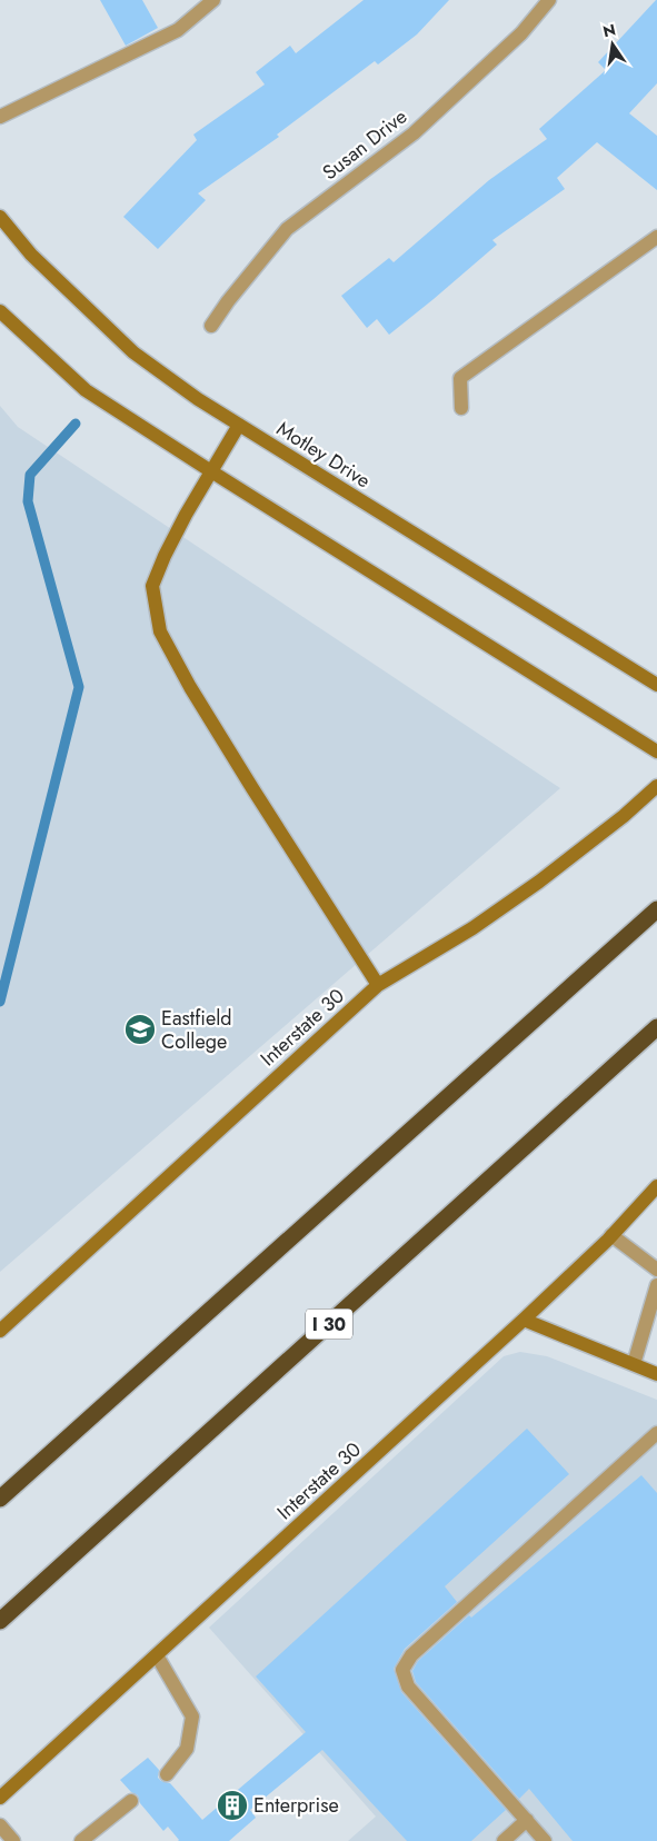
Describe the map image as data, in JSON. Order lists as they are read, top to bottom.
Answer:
{
  "streets": {
    "highway": ["I 30"],
    "main road": ["Motley Drive", "Interstate 30"],
    "street": ["Susan Drive"]
  },
  "places": {
    "school or university": ["Eastfield College"],
    "building": ["Enterprise"]
  },
  "north": "top"
}
